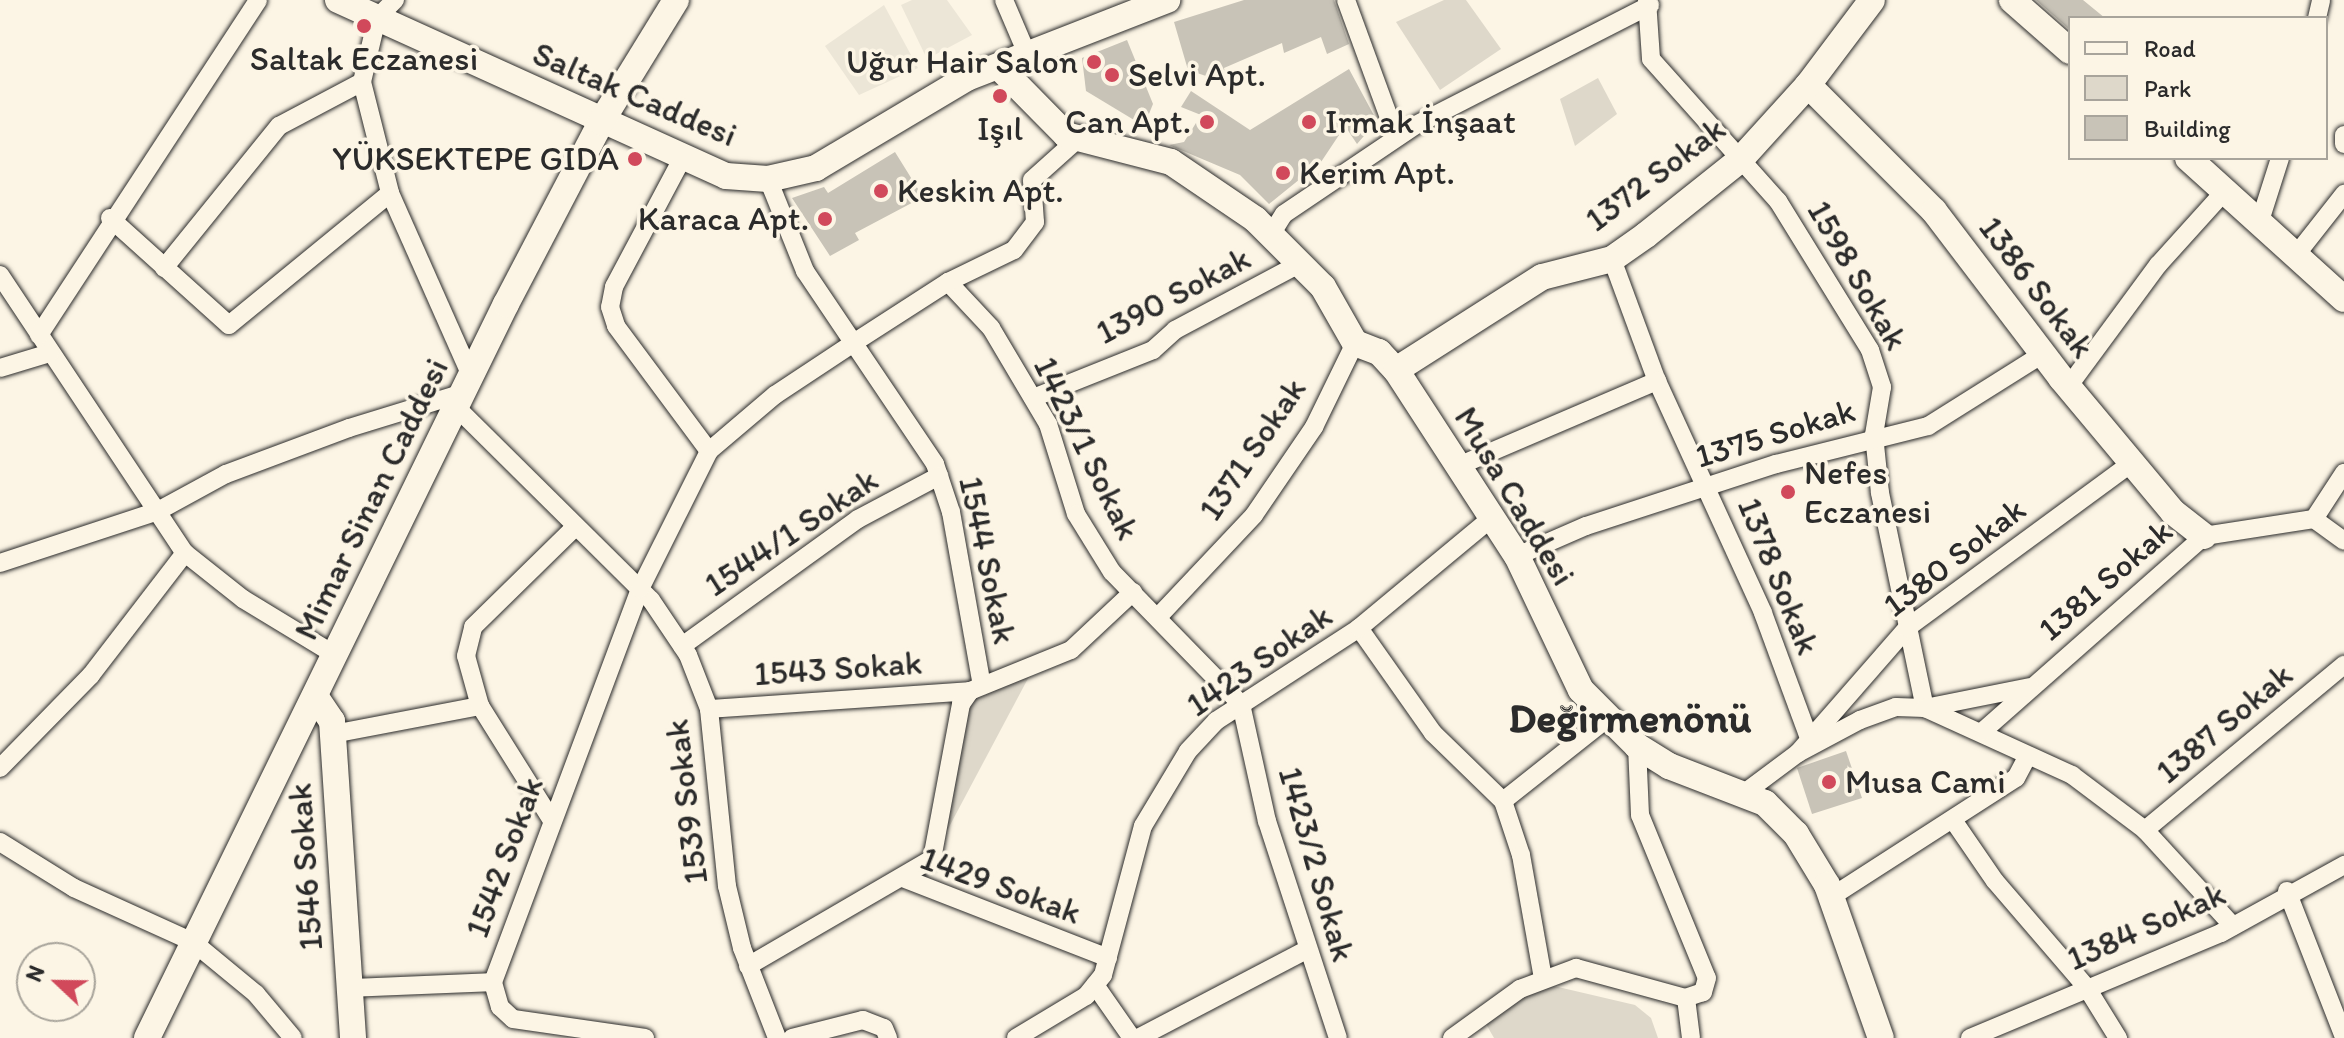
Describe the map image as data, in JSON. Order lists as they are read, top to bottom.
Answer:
{
  "streets": {
    "street": [
      "Saltak Caddesi",
      "1372 Sokak",
      "1598 Sokak",
      "1386 Sokak",
      "1390 Sokak",
      "1375 Sokak",
      "1423/1 Sokak",
      "1371 Sokak",
      "Musa Caddesi",
      "Mimar Sinan Caddesi",
      "1544/1 Sokak",
      "1380 Sokak",
      "1544 Sokak",
      "1378 Sokak",
      "1381 Sokak",
      "1423 Sokak",
      "1543 Sokak",
      "1387 Sokak",
      "1539 Sokak",
      "1542 Sokak",
      "1423/2 Sokak",
      "1546 Sokak",
      "1429 Sokak",
      "1384 Sokak"
    ]
  },
  "crossings": [
    ["Saltak Caddesi", "Mimar Sinan Caddesi"],
    ["Saltak Caddesi", "1544 Sokak"],
    ["1372 Sokak", "1598 Sokak"],
    ["1372 Sokak", "1386 Sokak"],
    ["1372 Sokak", "Musa Caddesi"],
    ["1372 Sokak", "1378 Sokak"],
    ["1598 Sokak", "1375 Sokak"],
    ["1598 Sokak", "1380 Sokak"],
    ["1598 Sokak", "1381 Sokak"],
    ["1386 Sokak", "1375 Sokak"],
    ["1386 Sokak", "1380 Sokak"],
    ["1386 Sokak", "1381 Sokak"],
    ["1390 Sokak", "1423/1 Sokak"],
    ["1375 Sokak", "Musa Caddesi"],
    ["1375 Sokak", "1378 Sokak"],
    ["1423/1 Sokak", "1371 Sokak"],
    ["1423/1 Sokak", "1423 Sokak"],
    ["1423/1 Sokak", "1543 Sokak"],
    ["1423/1 Sokak", "1423/2 Sokak"],
    ["1371 Sokak", "Musa Caddesi"],
    ["Musa Caddesi", "1380 Sokak"],
    ["Musa Caddesi", "1423 Sokak"],
    ["Mimar Sinan Caddesi", "1539 Sokak"],
    ["Mimar Sinan Caddesi", "1546 Sokak"],
    ["1544/1 Sokak", "1544 Sokak"],
    ["1544/1 Sokak", "1539 Sokak"],
    ["1380 Sokak", "1378 Sokak"],
    ["1380 Sokak", "1381 Sokak"],
    ["1544 Sokak", "1543 Sokak"],
    ["1544 Sokak", "1429 Sokak"],
    ["1423 Sokak", "1423/2 Sokak"],
    ["1423 Sokak", "1429 Sokak"],
    ["1543 Sokak", "1539 Sokak"],
    ["1539 Sokak", "1542 Sokak"],
    ["1539 Sokak", "1429 Sokak"]
  ],
  "districts": ["Değirmenönü"],
  "places": [
    "Saltak Eczanesi",
    "Uğur Hair Salon",
    "Selvi Apt.",
    "Işıl",
    "Can Apt.",
    "Irmak İnşaat",
    "YÜKSEKTEPE GIDA",
    "Kerim Apt.",
    "Keskin Apt.",
    "Karaca Apt.",
    "Nefes Eczanesi",
    "Musa Cami"
  ],
  "legend": ["Road", "Park", "Building"],
  "north": "left"
}
